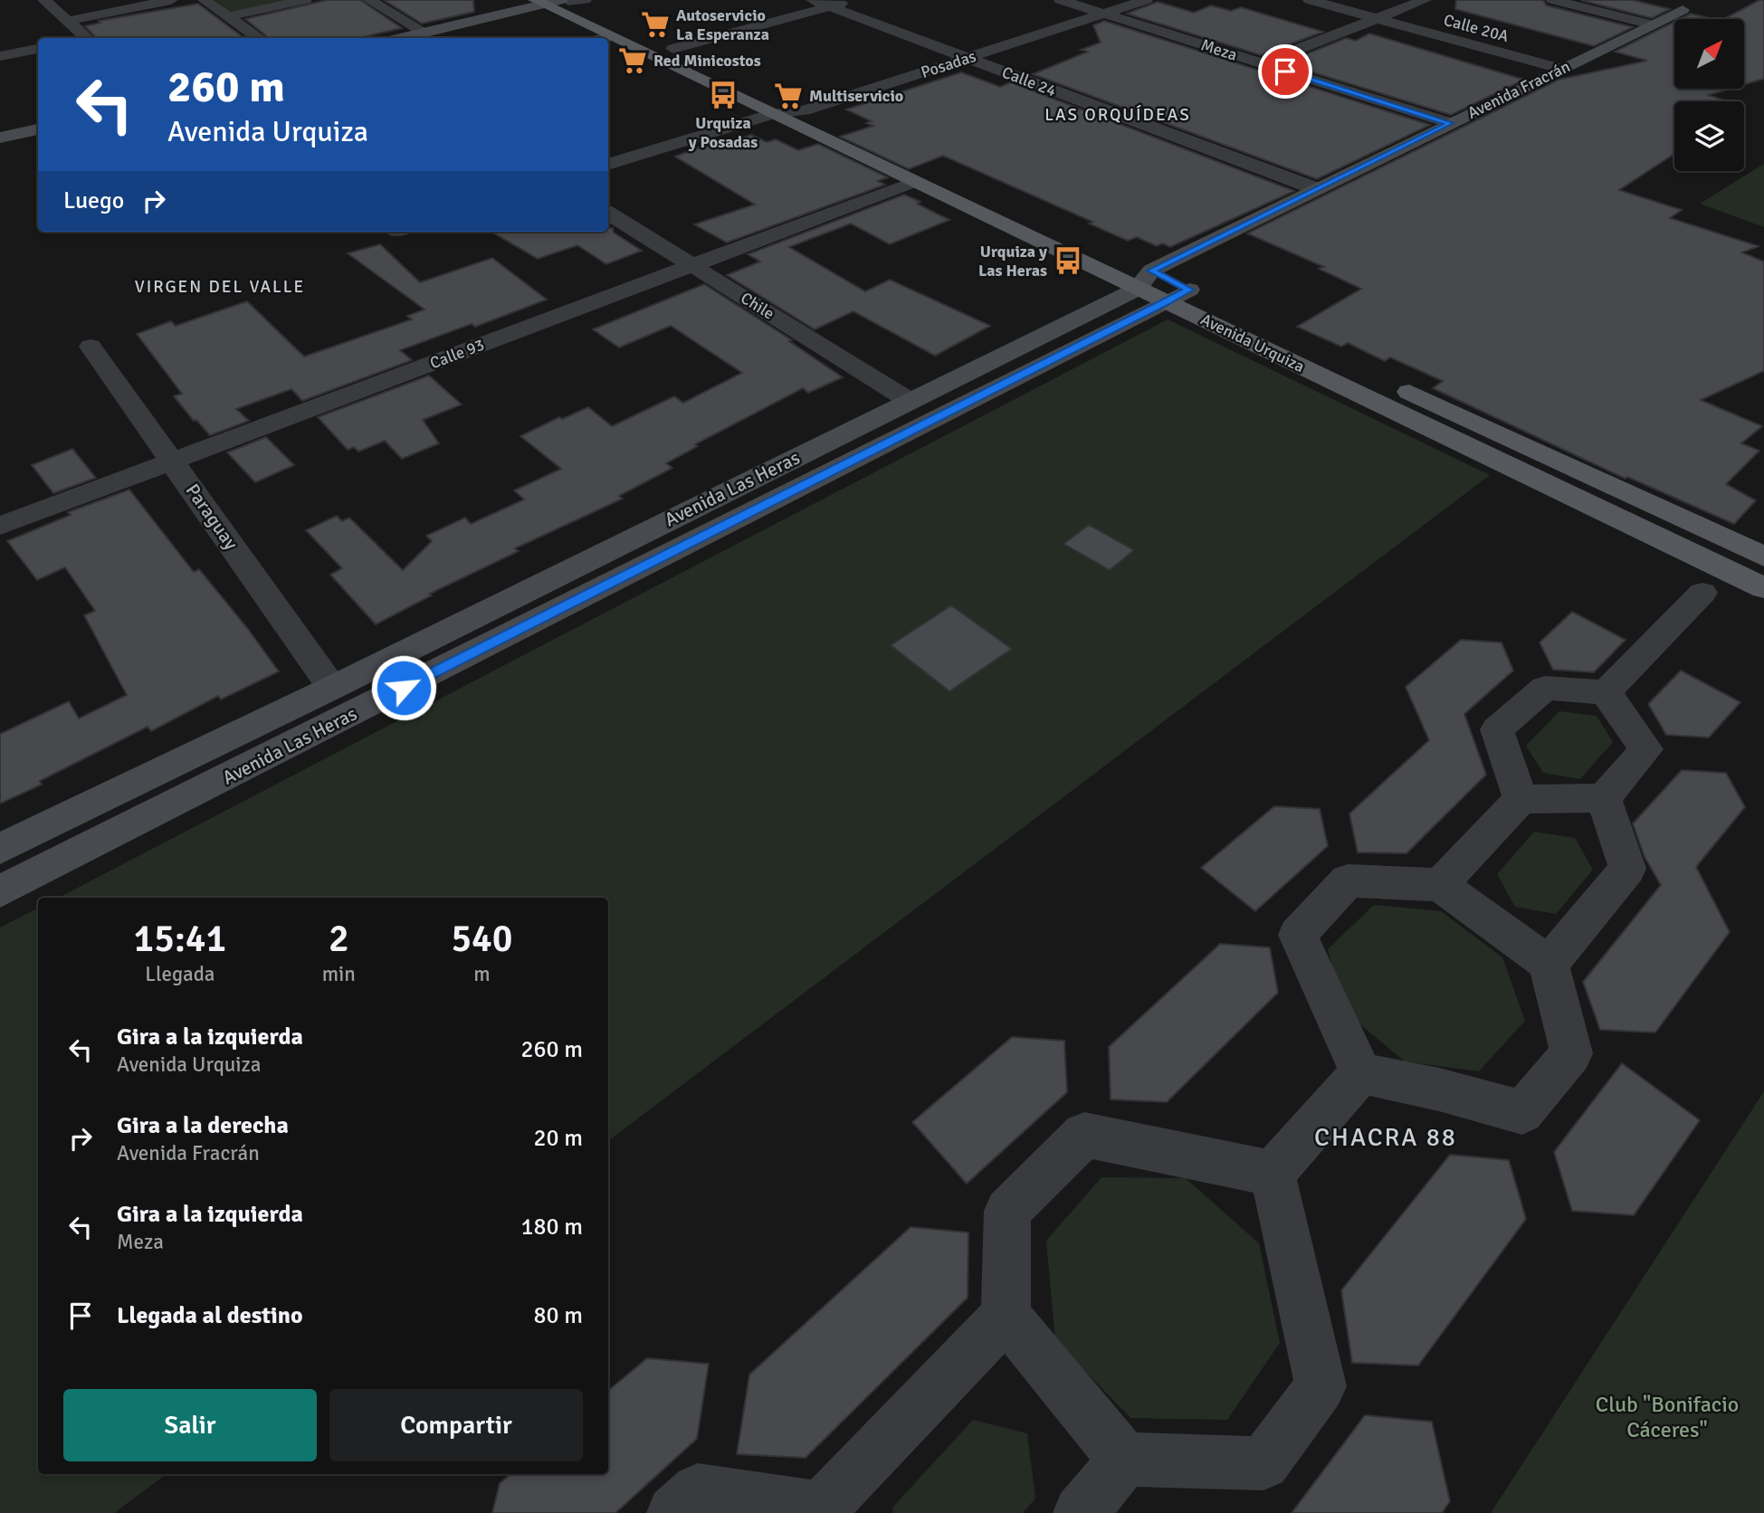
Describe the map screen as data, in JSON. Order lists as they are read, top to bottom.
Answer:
{
  "streets": {
    "main road": ["Avenida Fracrán", "Avenida Urquiza", "Avenida Las Heras"],
    "street": [
      "Calle 20A",
      "Meza",
      "Posadas",
      "Calle 24",
      "Chile",
      "Calle 93",
      "Paraguay"
    ]
  },
  "crossings": [
    ["Calle 20A", "Avenida Fracrán"],
    ["Meza", "Posadas"],
    ["Meza", "Avenida Fracrán"],
    ["Posadas", "Calle 24"],
    ["Posadas", "Avenida Urquiza"],
    ["Calle 24", "Avenida Fracrán"],
    ["Avenida Fracrán", "Avenida Urquiza"],
    ["Avenida Fracrán", "Avenida Las Heras"],
    ["Chile", "Calle 93"],
    ["Chile", "Avenida Las Heras"],
    ["Avenida Urquiza", "Calle 93"],
    ["Avenida Urquiza", "Avenida Las Heras"],
    ["Calle 93", "Paraguay"],
    ["Avenida Las Heras", "Paraguay"]
  ],
  "districts": ["LAS ORQUÍDEAS", "VIRGEN DEL VALLE", "CHACRA 88"],
  "parks": ["Club \"Bonifacio Cáceres\""],
  "places": {
    "supermarket": ["Autoservicio La Esperanza", "Red Minicostos", "Multiservicio"],
    "bus stop": ["Urquiza y Posadas", "Urquiza y Las Heras"]
  },
  "north": "top right",
  "page": {
    "turn": ["260 m", "Avenida Urquiza"],
    "then": "Luego",
    "eta": [
      "15:41",
      "Llegada",
      "2",
      "min",
      "540",
      "m"
    ],
    "list": [
      {
        "name": "Gira a la izquierda",
        "note": "Avenida Urquiza",
        "value": "260 m"
      },
      {
        "name": "Gira a la derecha",
        "note": "Avenida Fracrán",
        "value": "20 m"
      },
      {
        "name": "Gira a la izquierda",
        "note": "Meza",
        "value": "180 m"
      },
      {
        "name": "Llegada al destino",
        "value": "80 m"
      }
    ],
    "buttons": ["Salir", "Compartir"]
  }
}
